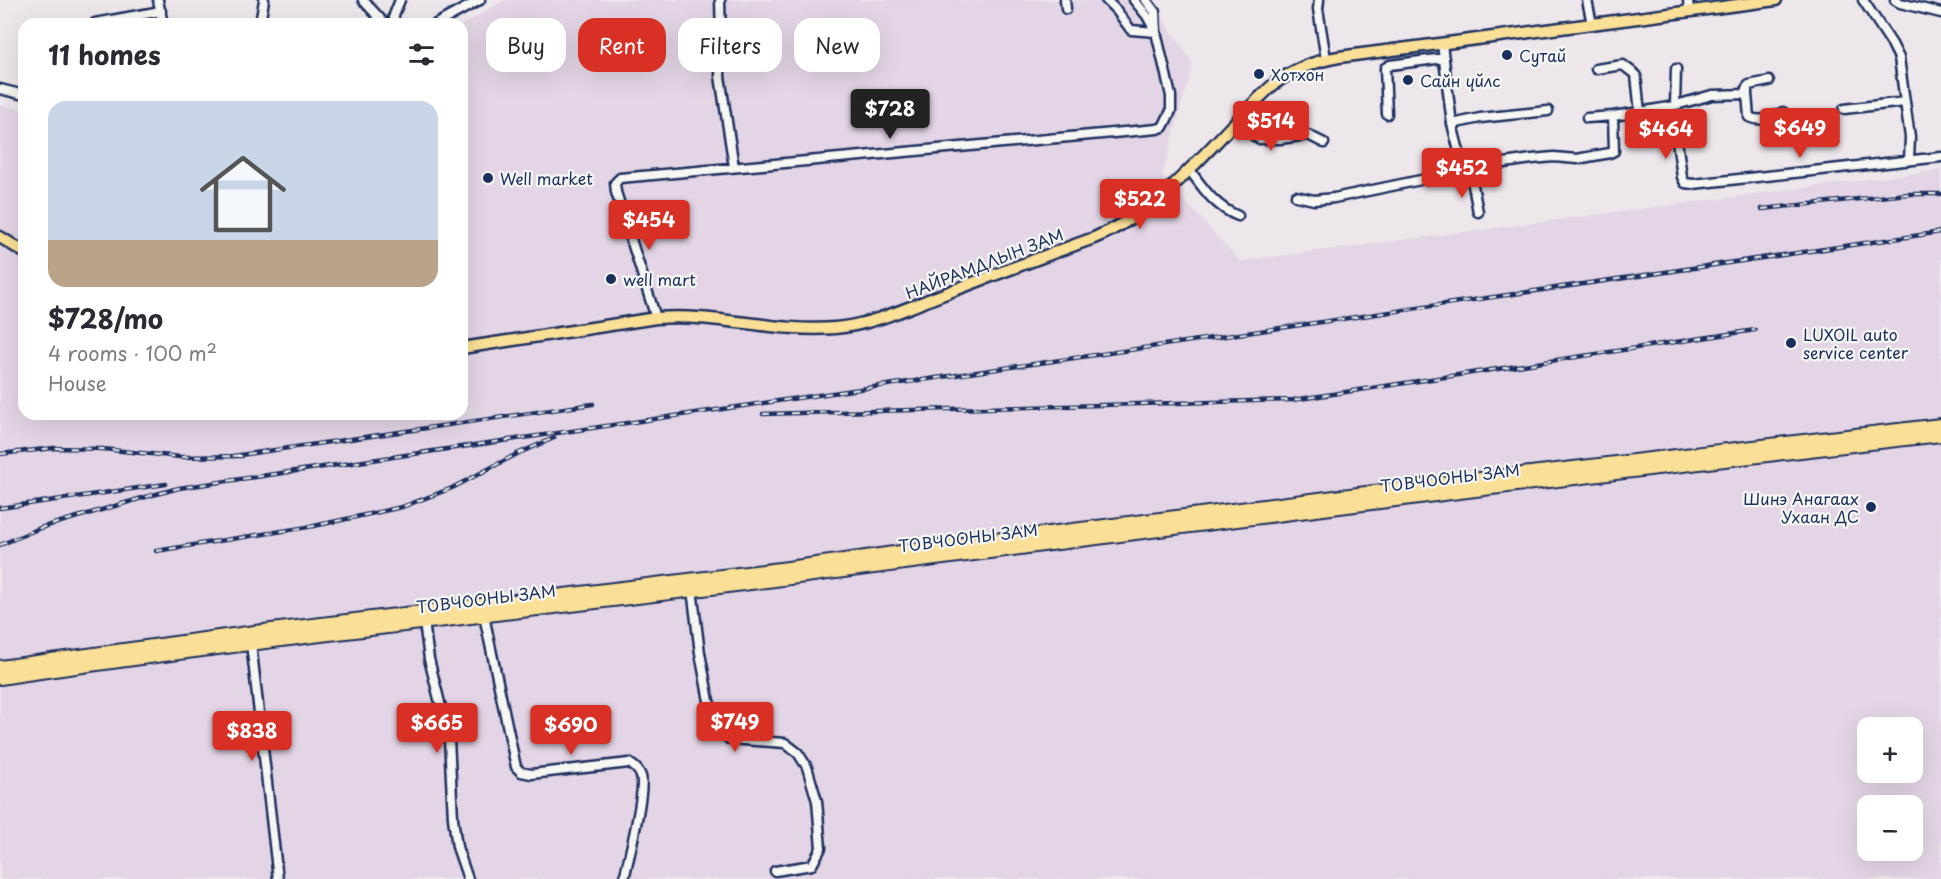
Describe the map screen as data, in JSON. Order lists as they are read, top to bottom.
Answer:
{
  "streets": {
    "highway": ["ТОВЧООНЫ ЗАМ"],
    "main road": ["НАЙРАМДЛЫН ЗАМ"]
  },
  "places": [
    "Сутай",
    "Хотхон",
    "Сайн үйлс",
    "Well market",
    "well mart",
    "LUXOIL auto service center",
    "Шинэ Анагаах Ухаан ДС"
  ],
  "page": {
    "chip": [
      "Buy",
      "Rent",
      "Filters",
      "New"
    ],
    "heading": "11 homes",
    "price": [
      "$728",
      "$514",
      "$649",
      "$464",
      "$452",
      "$522",
      "$454",
      "$749",
      "$665",
      "$690",
      "$838"
    ],
    "list": [
      {
        "name": "$728/mo",
        "note": "4 rooms · 100 m² · House"
      }
    ],
    "map_buttons": ["+", "−"]
  }
}
